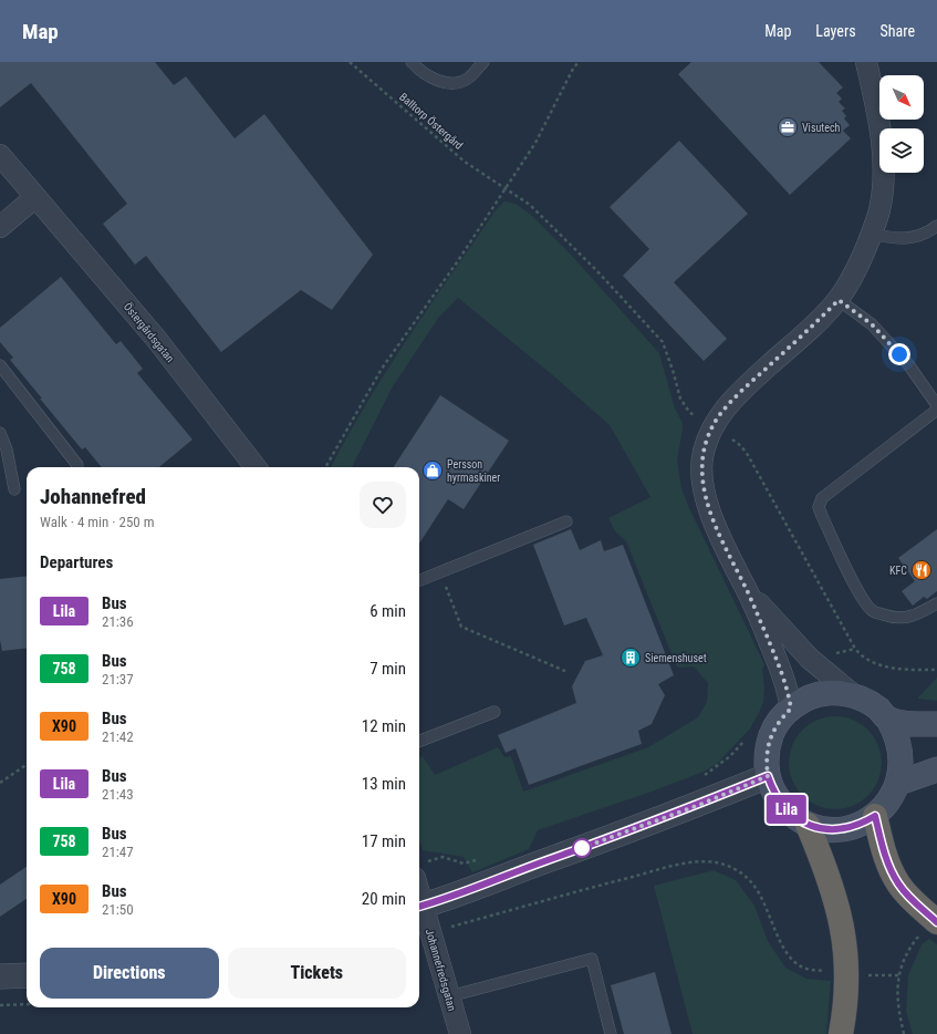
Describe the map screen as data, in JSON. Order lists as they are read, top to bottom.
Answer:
{
  "streets": {
    "street": ["Östergårdsgatan", "Johannefredsgatan"],
    "path": ["Balltorp Östergård"]
  },
  "places": {
    "office": ["Visutech"],
    "shop": ["Persson hyrmaskiner"],
    "restaurant": ["KFC"],
    "building": ["Siemenshuset"]
  },
  "lines": ["bus line Lila"],
  "north": "bottom right",
  "page": {
    "header": "Map",
    "nav": ["Map", "Layers", "Share"],
    "on_map": "Lila",
    "heading": [
      ["Johannefred", "Walk · 4 min · 250 m"],
      "Departures"
    ],
    "list": [
      {
        "mark": "Lila",
        "name": "Bus",
        "note": "21:36",
        "value": "6 min"
      },
      {
        "mark": "758",
        "name": "Bus",
        "note": "21:37",
        "value": "7 min"
      },
      {
        "mark": "X90",
        "name": "Bus",
        "note": "21:42",
        "value": "12 min"
      },
      {
        "mark": "Lila",
        "name": "Bus",
        "note": "21:43",
        "value": "13 min"
      },
      {
        "mark": "758",
        "name": "Bus",
        "note": "21:47",
        "value": "17 min"
      },
      {
        "mark": "X90",
        "name": "Bus",
        "note": "21:50",
        "value": "20 min"
      }
    ],
    "buttons": ["Directions", "Tickets"]
  }
}
